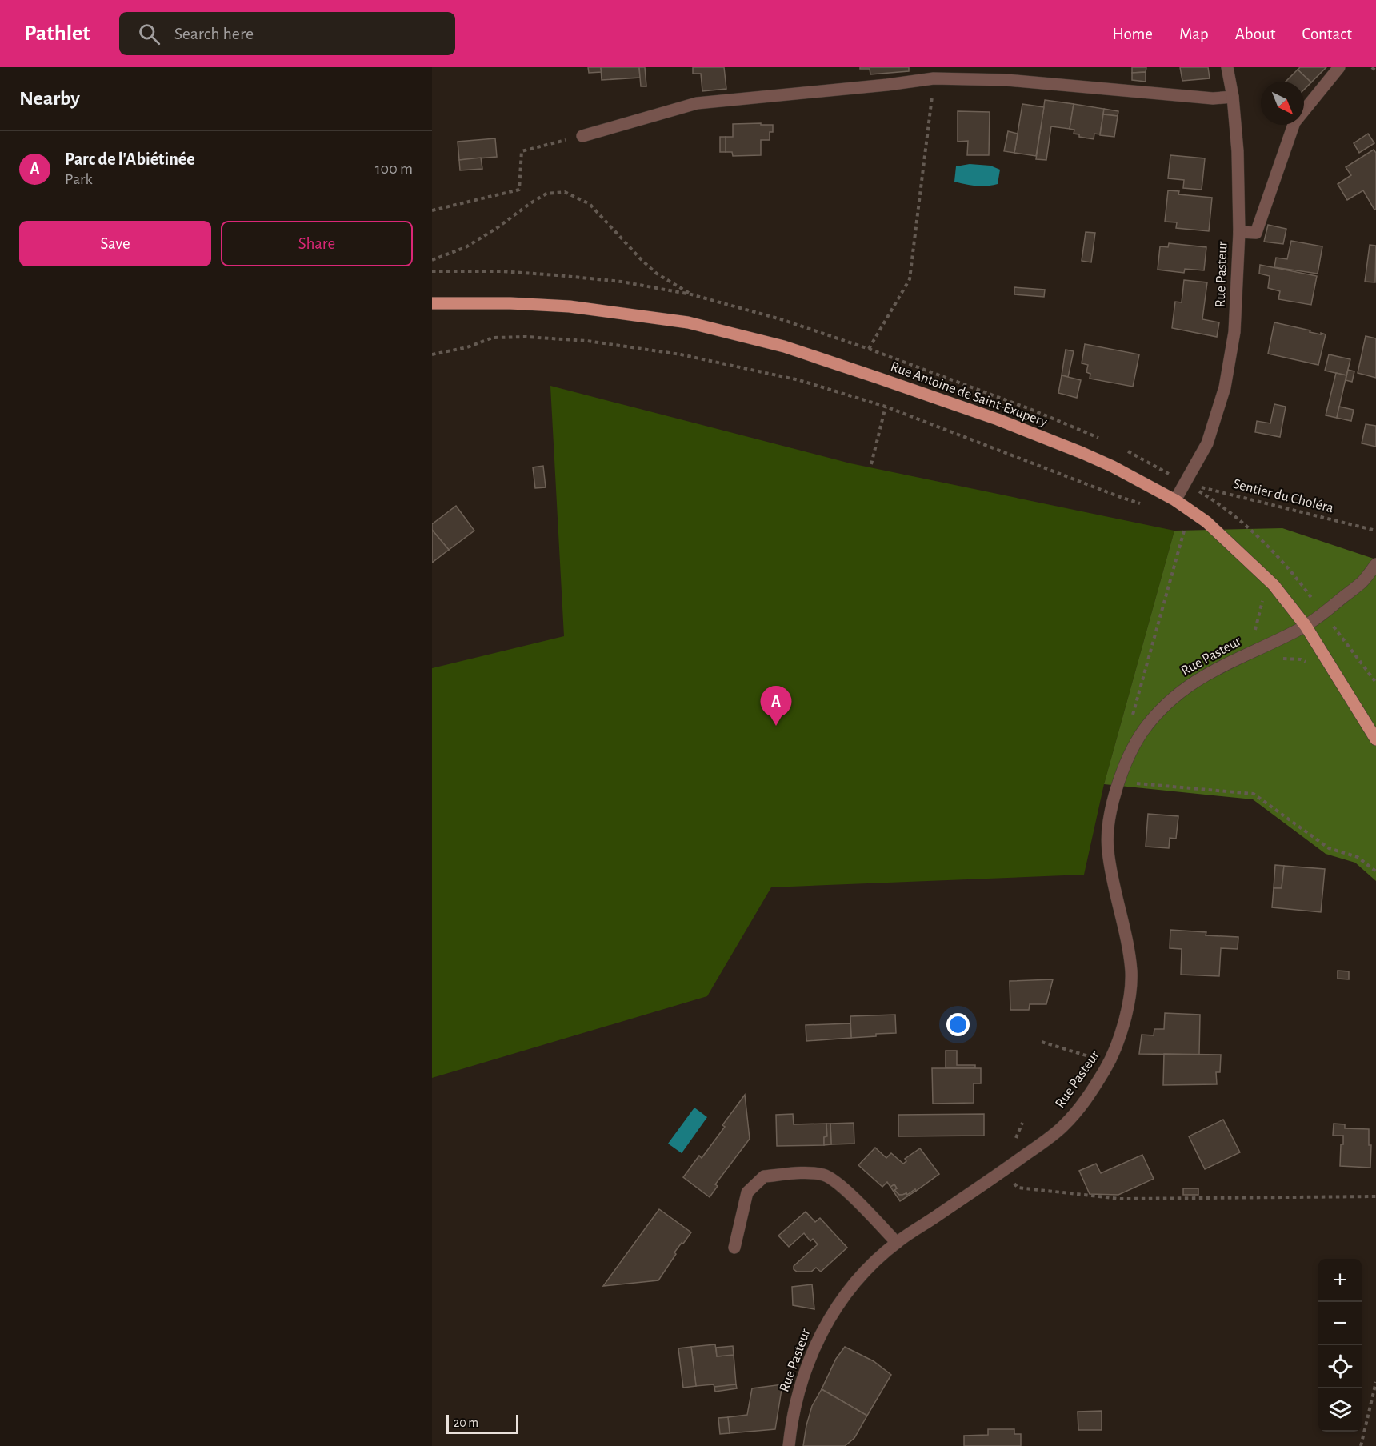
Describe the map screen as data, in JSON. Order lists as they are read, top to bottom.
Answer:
{
  "streets": {
    "main road": ["Rue Antoine de Saint-Exupery"],
    "street": ["Rue Pasteur"],
    "path": ["Sentier du Choléra"]
  },
  "crossings": [
    ["Rue Pasteur", "Rue Antoine de Saint-Exupery"],
    ["Rue Pasteur", "Sentier du Choléra"]
  ],
  "scale_bar": "20 m",
  "north": "bottom right",
  "page": {
    "header": "Pathlet",
    "search": "Search here",
    "nav": [
      "Home",
      "Map",
      "About",
      "Contact"
    ],
    "heading": "Nearby",
    "list": [
      {
        "mark": "A",
        "name": "Parc de l'Abiétinée",
        "note": "Park",
        "value": "100 m"
      }
    ],
    "buttons": ["Save", "Share"],
    "pins": "A",
    "map_buttons": ["+", "−"],
    "scale": "20 m"
  }
}
